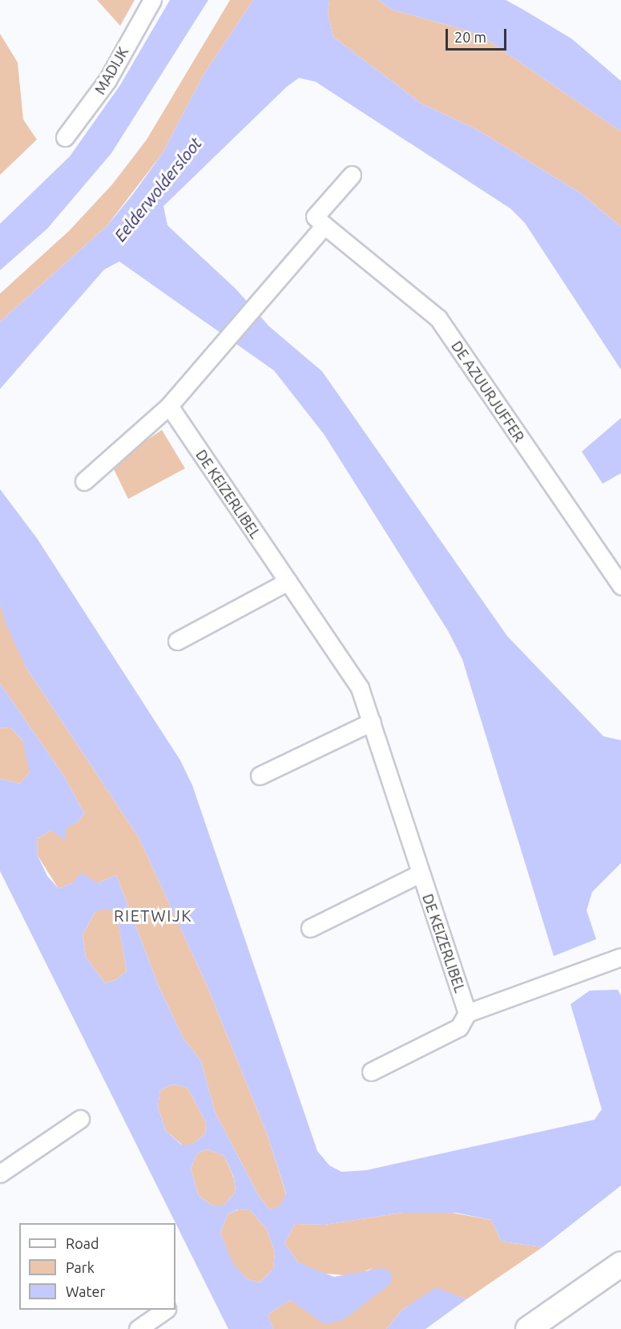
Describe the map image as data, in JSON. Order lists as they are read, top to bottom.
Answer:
{
  "streets": {
    "street": ["MADIJK", "DE AZUURJUFFER", "DE KEIZERLIBEL"]
  },
  "districts": ["RIETWIJK"],
  "water": ["Eelderwoldersloot"],
  "legend": ["Road", "Park", "Water"],
  "scale_bar": "20 m"
}
